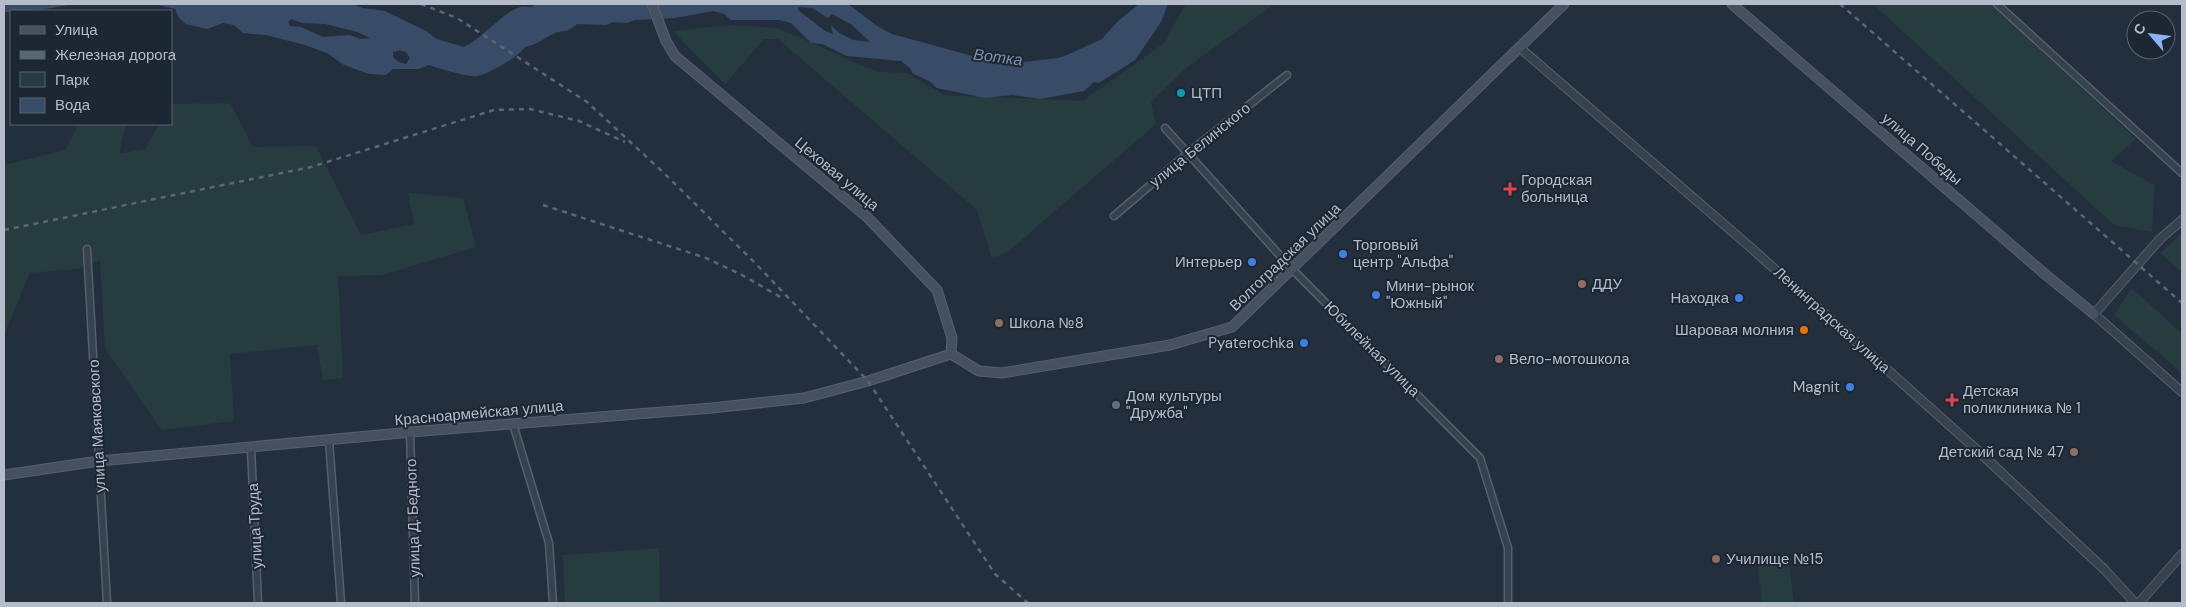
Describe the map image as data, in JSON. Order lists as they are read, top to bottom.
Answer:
{
  "streets": {
    "main road": [
      "улица Победы",
      "Цеховая улица",
      "Волгоградская улица",
      "Красноармейская улица"
    ],
    "street": [
      "улица Белинского",
      "Ленинградская улица",
      "Юбилейная улица",
      "улица Маяковского",
      "улица Д. Бедного",
      "улица Труда"
    ]
  },
  "crossings": [
    ["улица Белинского", "Юбилейная улица"],
    ["Цеховая улица", "Волгоградская улица"],
    ["Цеховая улица", "Красноармейская улица"],
    ["Волгоградская улица", "Ленинградская улица"],
    ["Волгоградская улица", "Юбилейная улица"],
    ["Волгоградская улица", "Красноармейская улица"],
    ["Красноармейская улица", "улица Маяковского"],
    ["Красноармейская улица", "улица Д. Бедного"],
    ["Красноармейская улица", "улица Труда"]
  ],
  "water": ["Вотка"],
  "places": {
    "other": [
      "ЦТП",
      "Торговый центр \"Альфа\"",
      "Интерьер",
      "ДДУ",
      "Мини-рынок \"Южный\"",
      "Находка",
      "Школа №8",
      "Шаровая молния",
      "Pyaterochka",
      "Вело-мотошкола",
      "Magnit",
      "Дом культуры \"Дружба\"",
      "Детский сад № 47",
      "Училище №15"
    ],
    "health": ["Городская больница", "Детская поликлиника № 1"]
  },
  "legend": [
    "Улица",
    "Железная дорога",
    "Парк",
    "Вода"
  ],
  "north": "top left"
}
